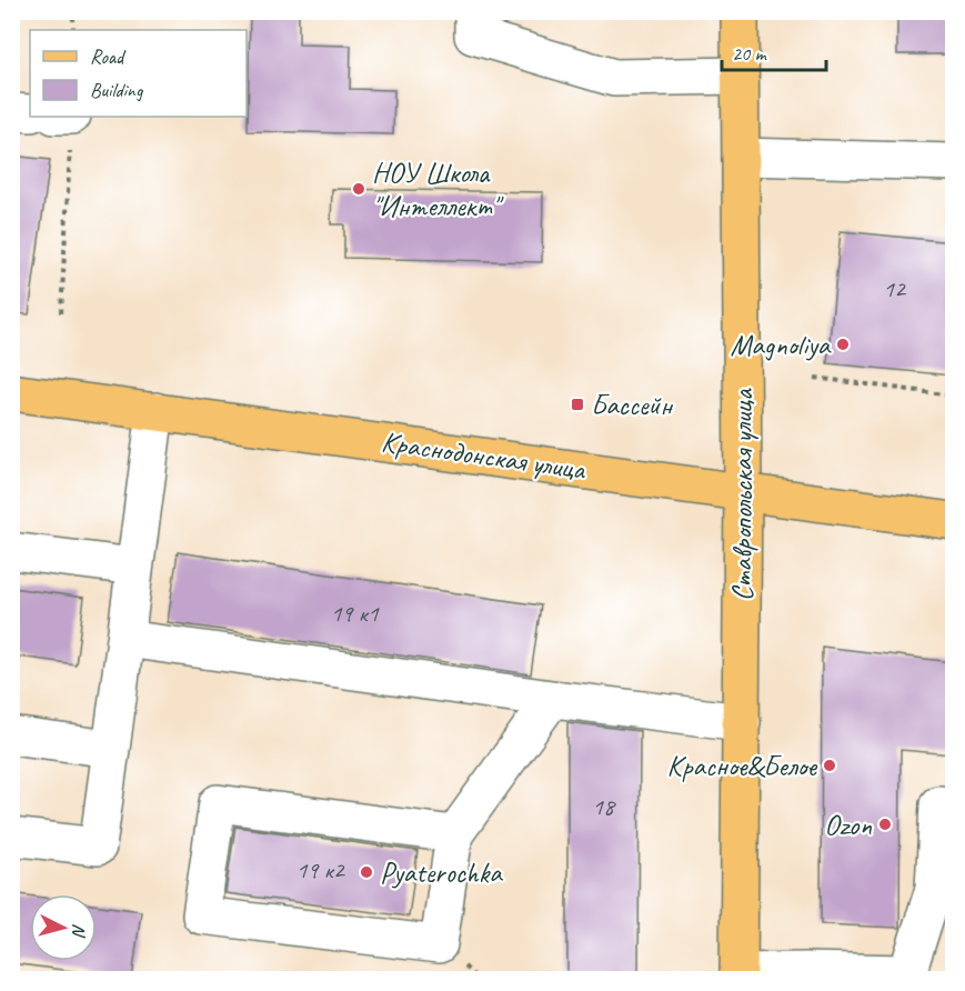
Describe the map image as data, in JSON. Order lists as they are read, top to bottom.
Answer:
{
  "streets": {
    "main road": ["Краснодонская улица", "Ставропольская улица"]
  },
  "crossings": [
    ["Краснодонская улица", "Ставропольская улица"]
  ],
  "places": {
    "other": [
      "НОУ Школа \"Интеллект\"",
      "Magnoliya",
      "Красное&Белое",
      "Ozon",
      "Pyaterochka"
    ],
    "transit": ["Бассейн"]
  },
  "house_numbers": [
    "12",
    "19 к1",
    "18",
    "19 к2"
  ],
  "legend": ["Road", "Building"],
  "scale_bar": "20 m",
  "north": "right"
}
